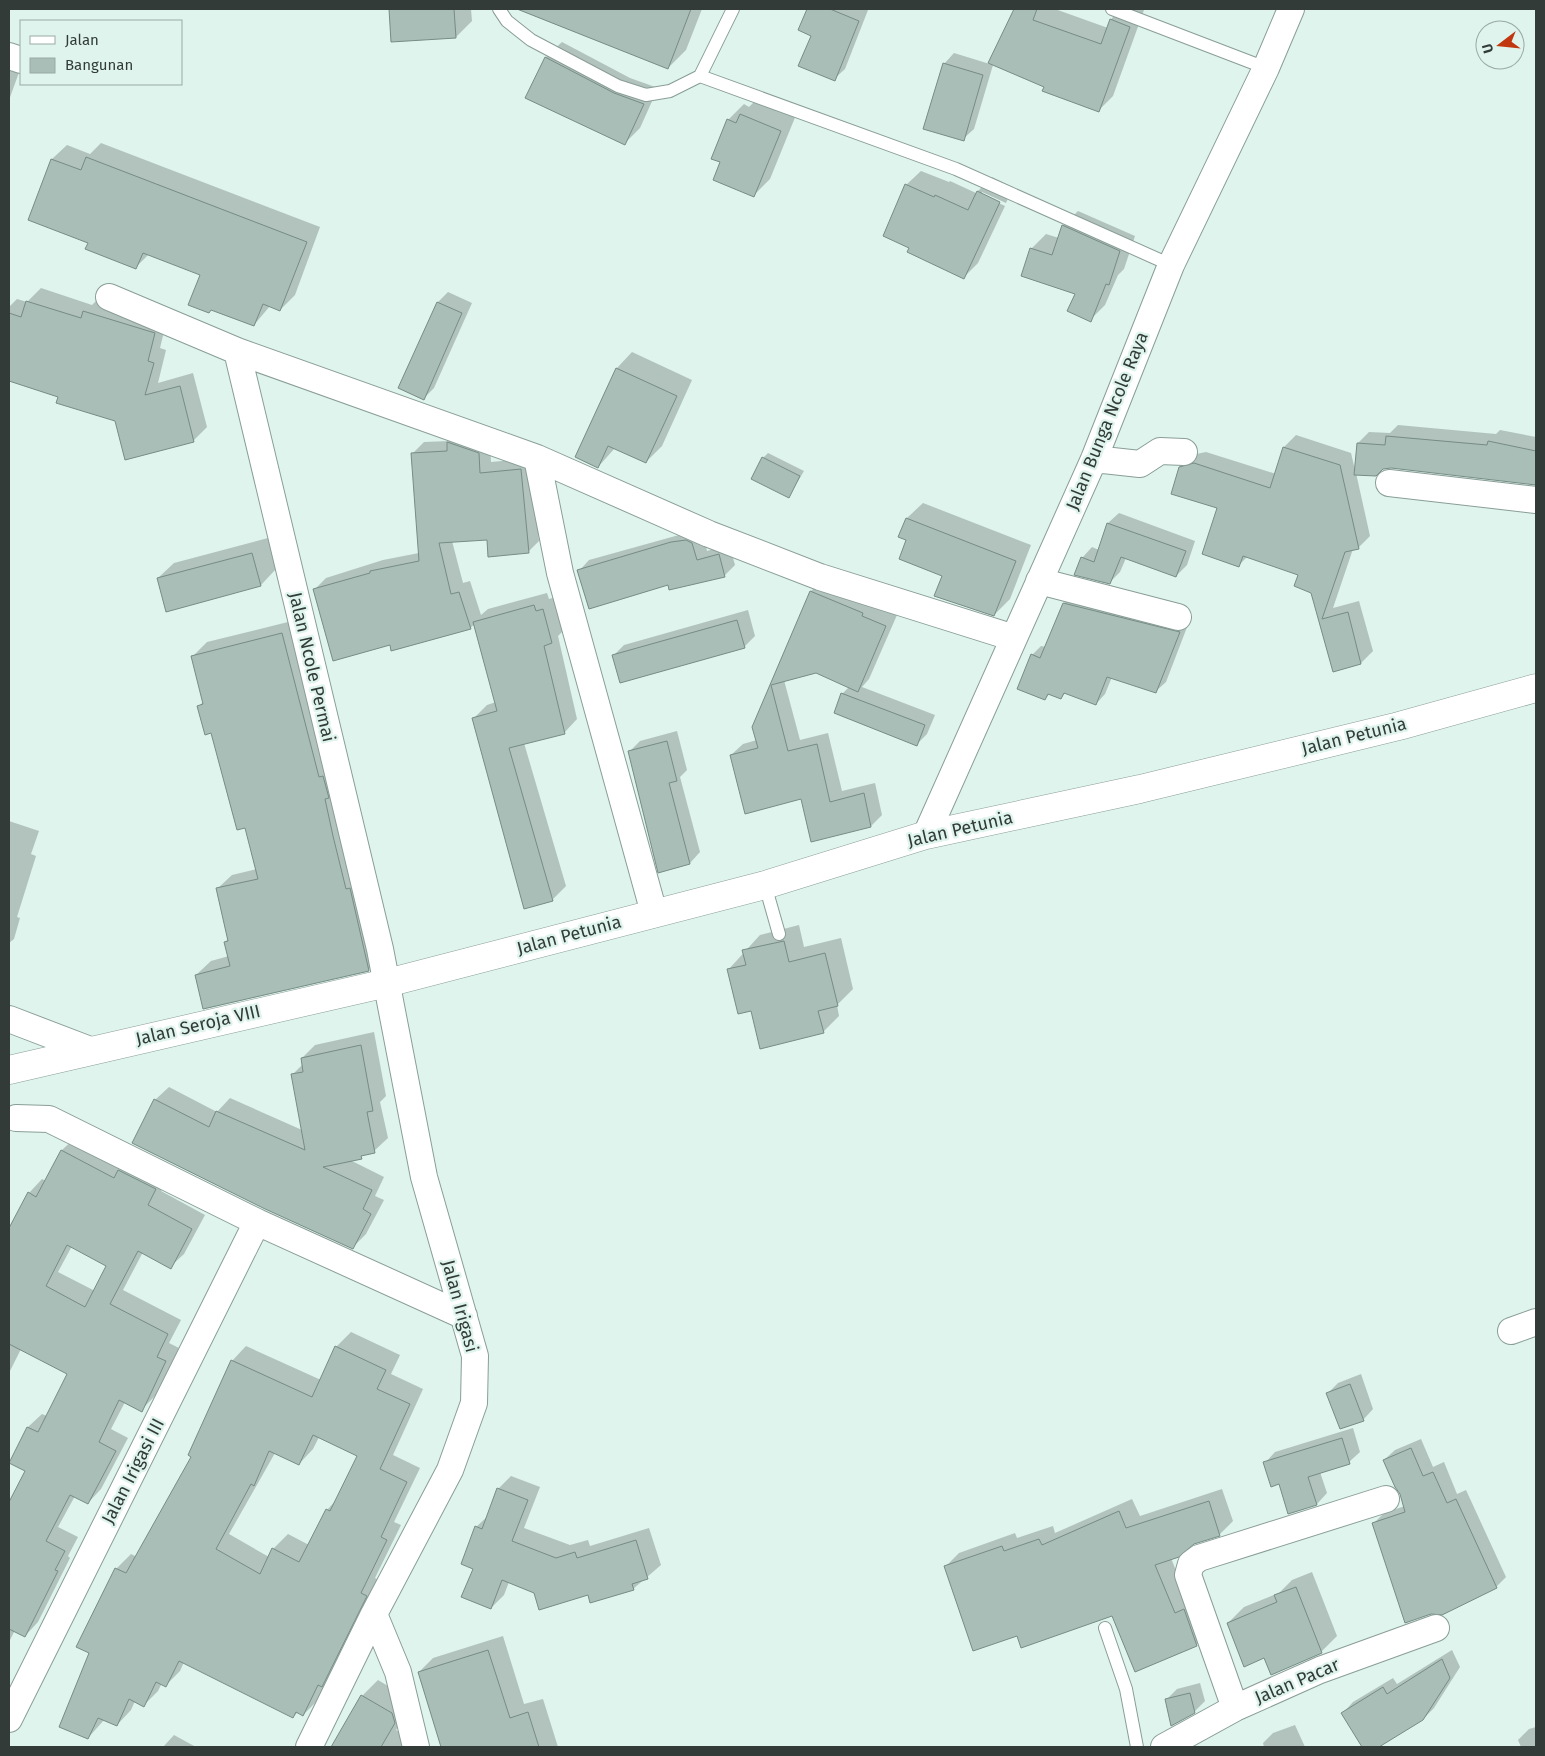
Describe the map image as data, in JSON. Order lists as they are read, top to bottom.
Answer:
{
  "streets": {
    "street": [
      "Jalan Bunga Ncole Raya",
      "Jalan Ncole Permai",
      "Jalan Petunia",
      "Jalan Seroja VIII",
      "Jalan Irigasi",
      "Jalan Irigasi III",
      "Jalan Pacar"
    ]
  },
  "crossings": [
    ["Jalan Bunga Ncole Raya", "Jalan Petunia"],
    ["Jalan Ncole Permai", "Jalan Petunia"],
    ["Jalan Ncole Permai", "Jalan Seroja VIII"],
    ["Jalan Ncole Permai", "Jalan Irigasi"],
    ["Jalan Petunia", "Jalan Seroja VIII"],
    ["Jalan Petunia", "Jalan Irigasi"],
    ["Jalan Seroja VIII", "Jalan Irigasi"]
  ],
  "legend": ["Jalan", "Bangunan"],
  "north": "left"
}
